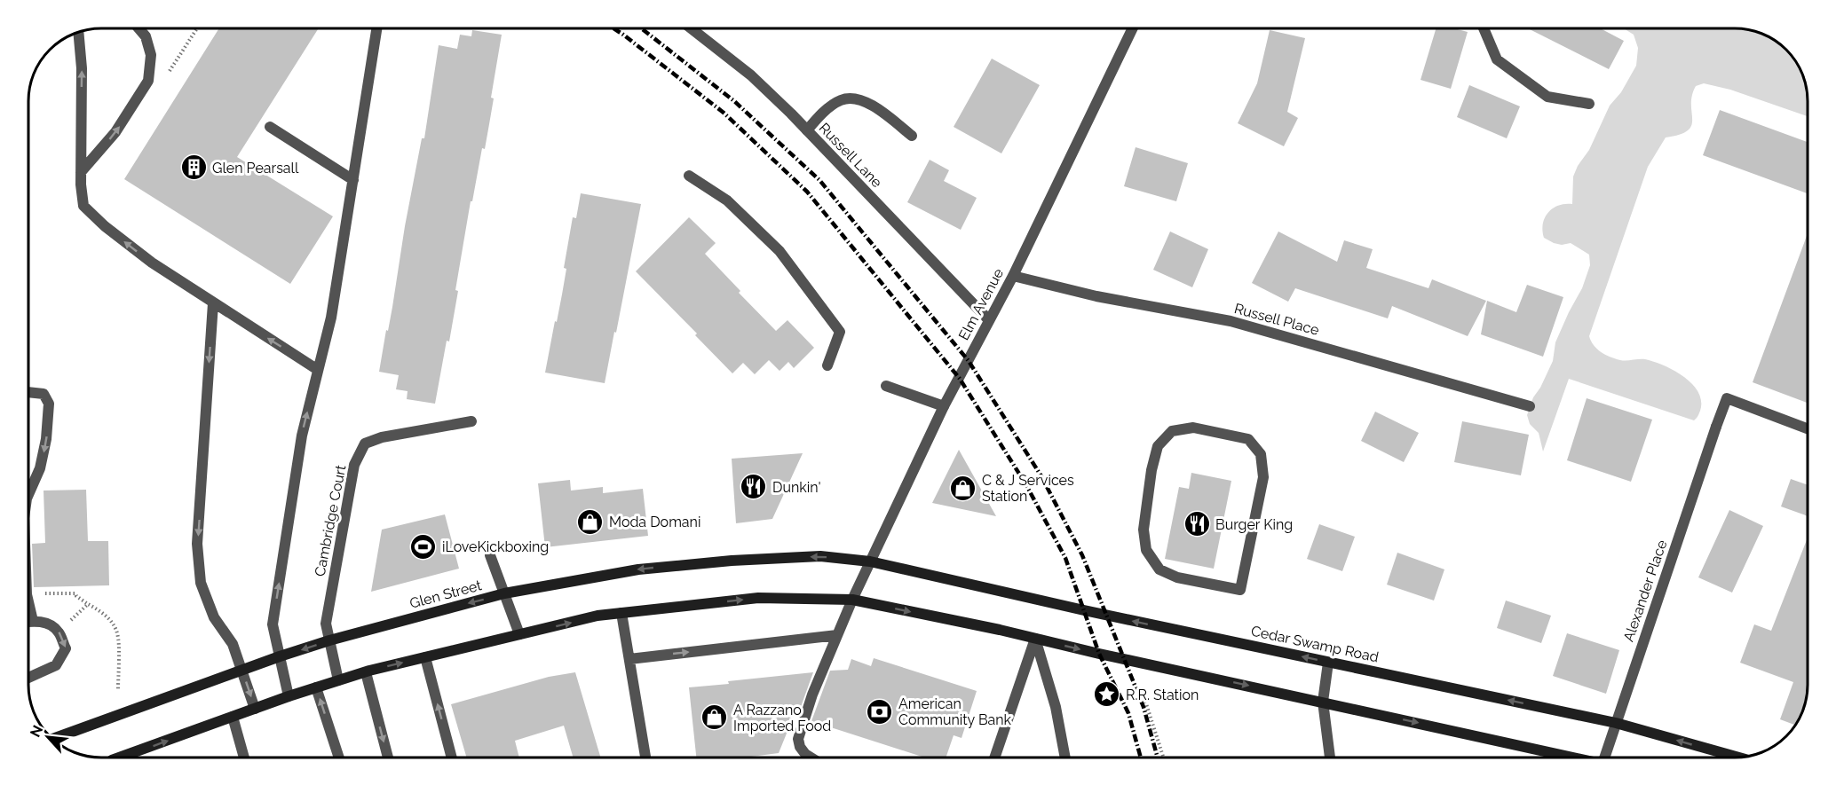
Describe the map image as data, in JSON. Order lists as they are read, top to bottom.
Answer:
{
  "streets": {
    "main road": ["Glen Street", "Cedar Swamp Road"],
    "street": [
      "Russell Lane",
      "Elm Avenue",
      "Russell Place",
      "Cambridge Court",
      "Alexander Place"
    ]
  },
  "crossings": [
    ["Russell Lane", "Elm Avenue"],
    ["Elm Avenue", "Russell Place"],
    ["Elm Avenue", "Glen Street"],
    ["Elm Avenue", "Cedar Swamp Road"],
    ["Cambridge Court", "Glen Street"],
    ["Alexander Place", "Cedar Swamp Road"],
    ["Glen Street", "Cedar Swamp Road"]
  ],
  "places": {
    "building": ["Glen Pearsall"],
    "restaurant": ["Dunkin'", "Burger King"],
    "shop": ["C & J Services Station", "Moda Domani", "A Razzano Imported Food"],
    "sports": ["iLoveKickboxing"],
    "place": ["R.R. Station"],
    "bank": ["American Community Bank"]
  },
  "north": "top left"
}
